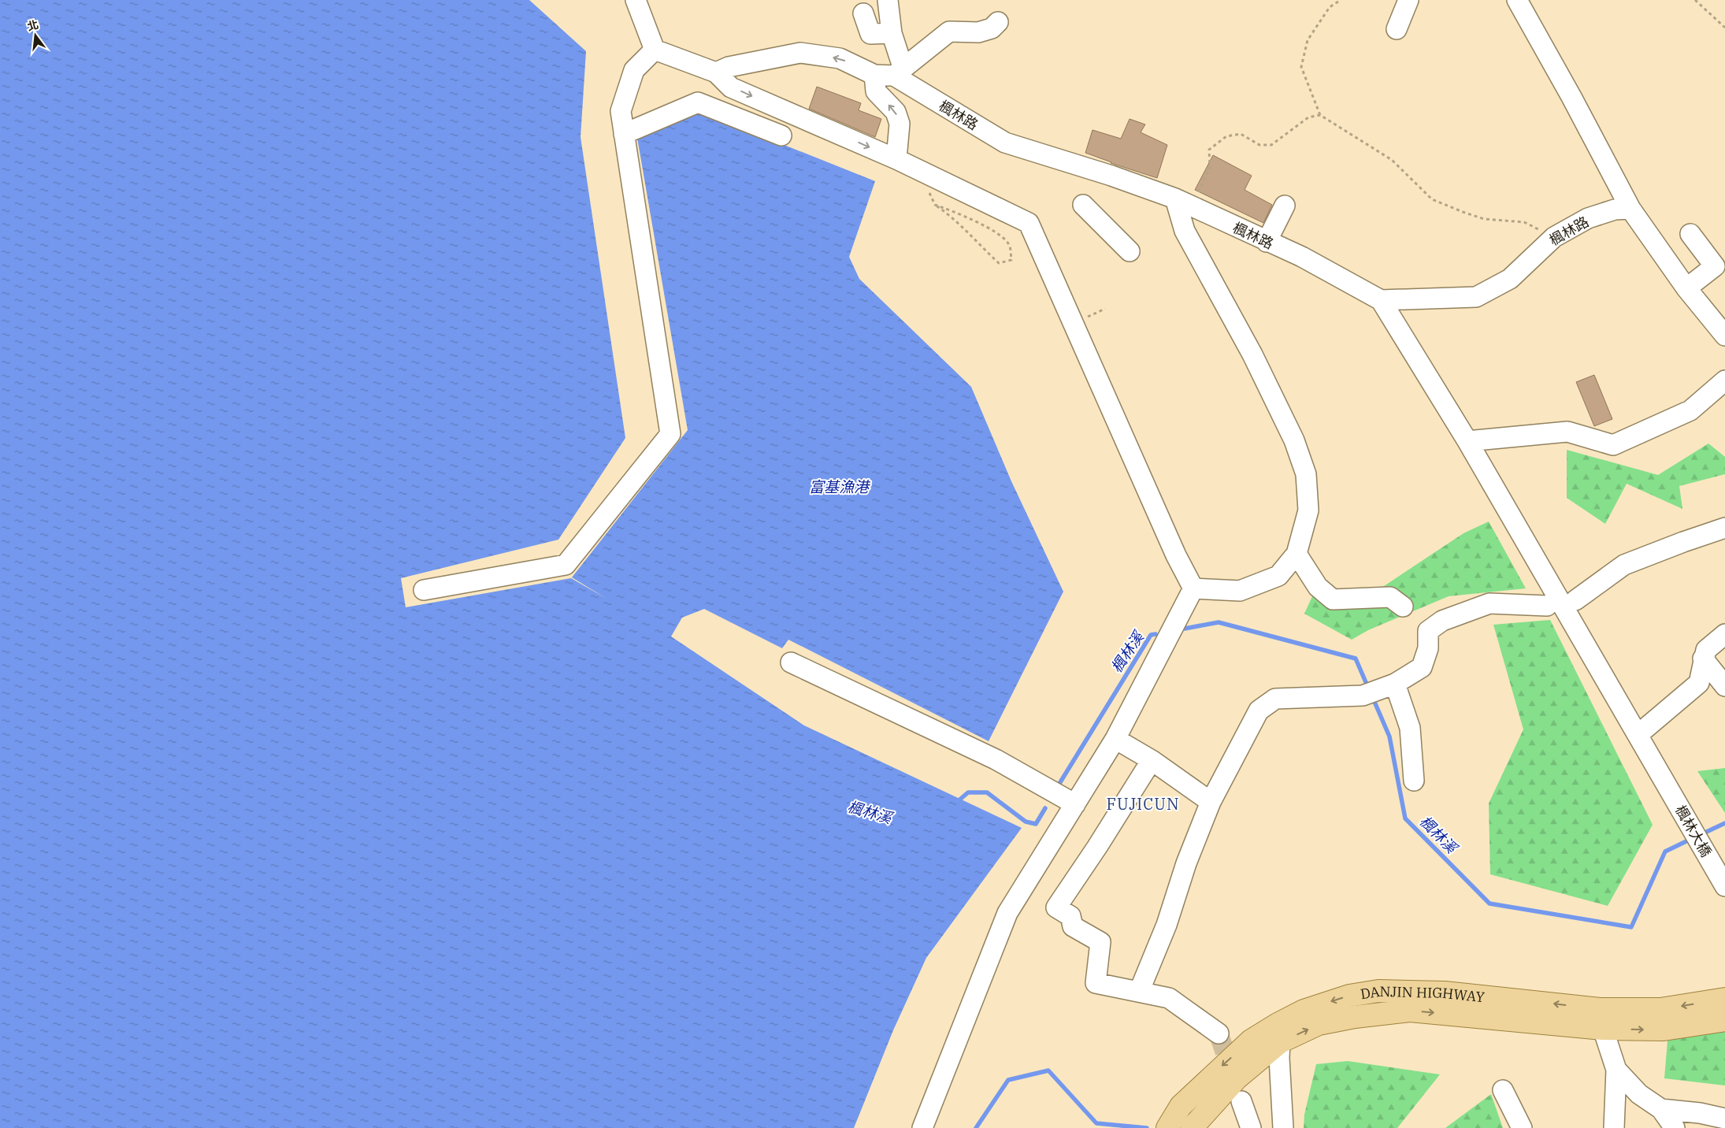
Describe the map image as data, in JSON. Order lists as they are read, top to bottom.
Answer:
{
  "streets": {
    "main road": ["DANJIN HIGHWAY"],
    "street": ["楓林路", "楓林大橋"]
  },
  "crossings": [
    ["楓林路", "楓林大橋"]
  ],
  "districts": ["FUJICUN"],
  "water": ["富基漁港", "楓林溪"],
  "north": "top"
}
